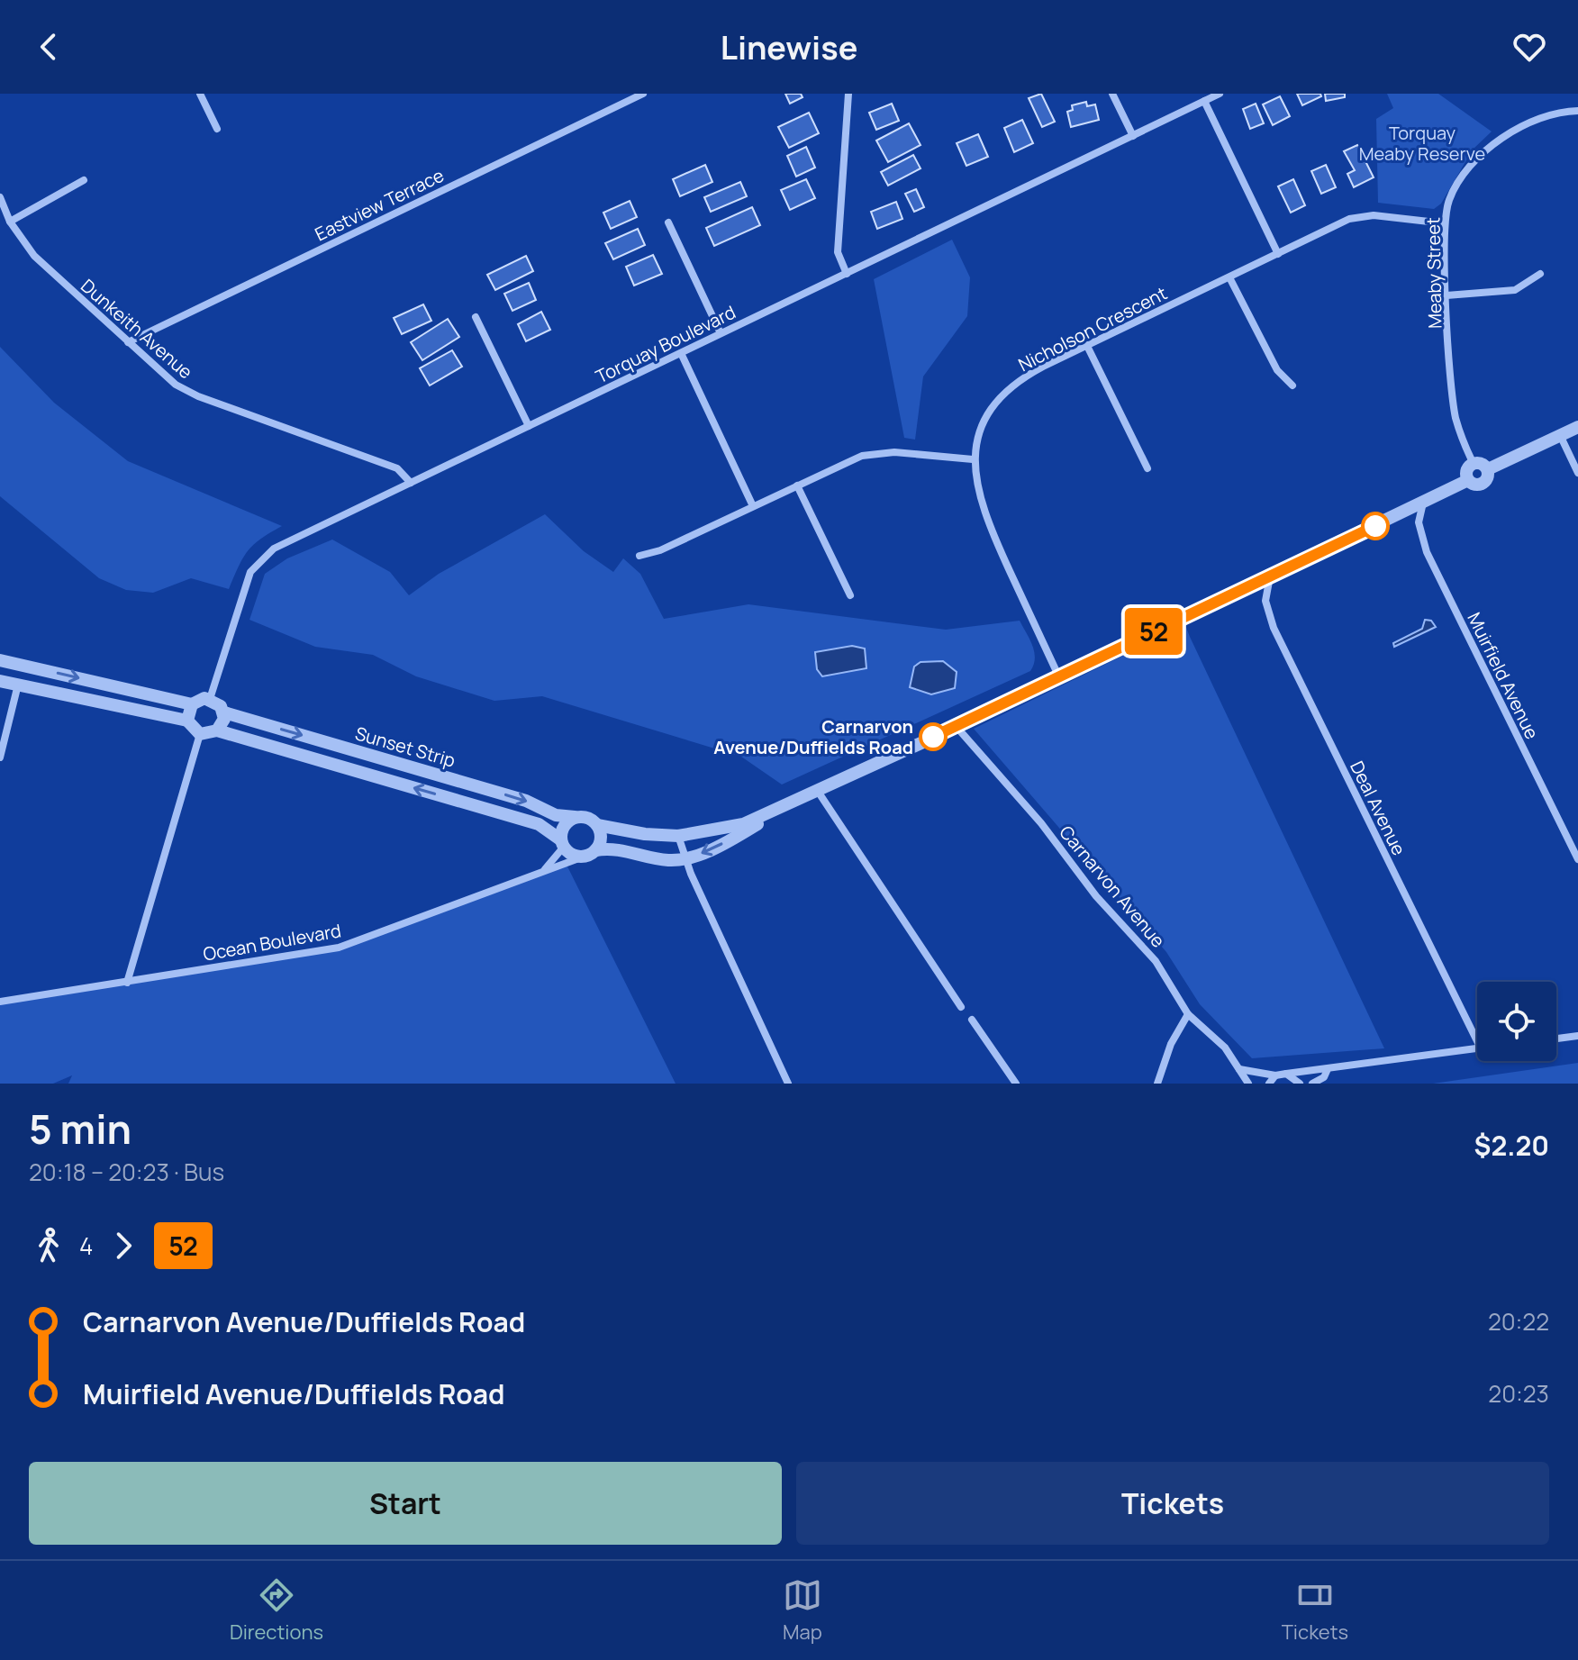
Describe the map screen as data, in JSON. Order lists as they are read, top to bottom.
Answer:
{
  "streets": {
    "street": [
      "Eastview Terrace",
      "Meaby Street",
      "Dunkeith Avenue",
      "Nicholson Crescent",
      "Torquay Boulevard",
      "Muirfield Avenue",
      "Sunset Strip",
      "Deal Avenue",
      "Carnarvon Avenue",
      "Ocean Boulevard"
    ]
  },
  "crossings": [
    ["Eastview Terrace", "Dunkeith Avenue"],
    ["Meaby Street", "Nicholson Crescent"],
    ["Dunkeith Avenue", "Torquay Boulevard"],
    ["Torquay Boulevard", "Sunset Strip"],
    ["Sunset Strip", "Ocean Boulevard"]
  ],
  "parks": ["Torquay Meaby Reserve"],
  "places": ["Carnarvon Avenue/Duffields Road"],
  "lines": ["bus line 52"],
  "page": {
    "header": "Linewise",
    "on_map": "52",
    "heading": ["5 min", "20:18 – 20:23 · Bus", "$2.20"],
    "legs": ["4", "52"],
    "list": [
      {
        "name": "Carnarvon Avenue/Duffields Road",
        "value": "20:22"
      },
      {
        "name": "Muirfield Avenue/Duffields Road",
        "value": "20:23"
      }
    ],
    "buttons": ["Start", "Tickets"],
    "tabs": ["Directions", "Map", "Tickets"]
  }
}
